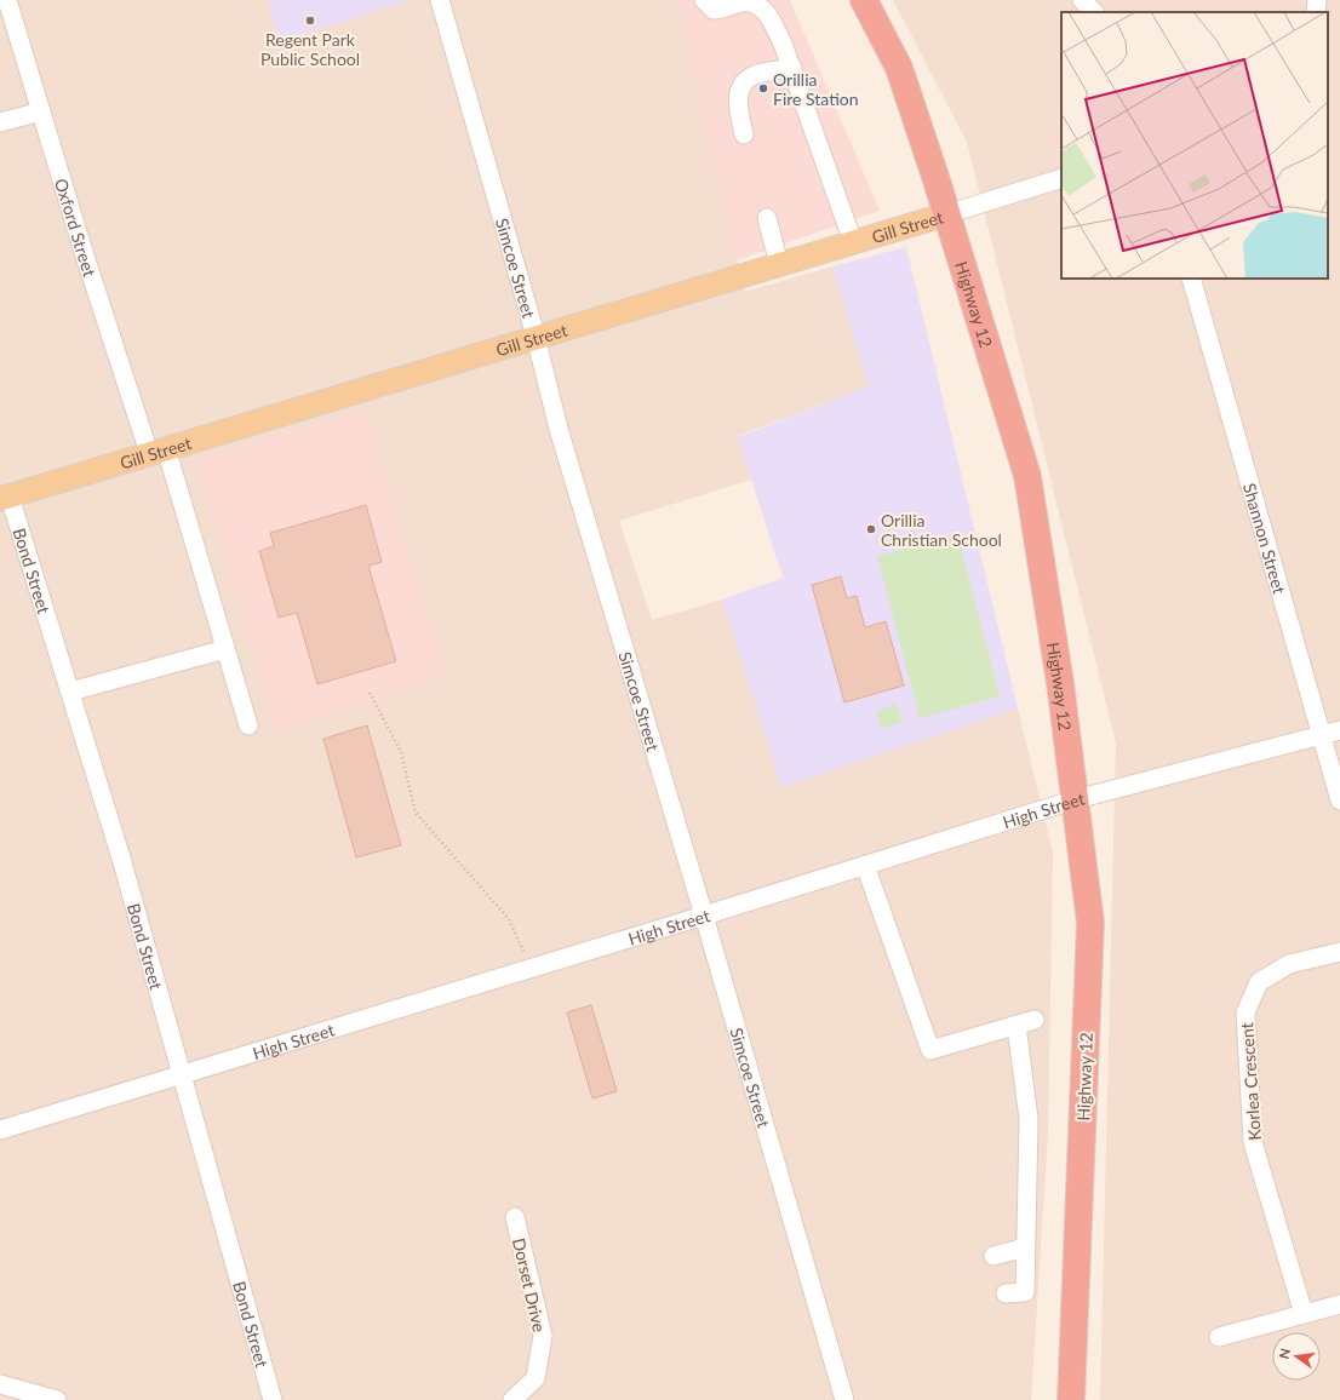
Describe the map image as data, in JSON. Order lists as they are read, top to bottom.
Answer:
{
  "streets": {
    "highway": ["Highway 12"],
    "main road": ["Gill Street"],
    "street": [
      "Oxford Street",
      "Simcoe Street",
      "Shannon Street",
      "Bond Street",
      "High Street",
      "Korlea Crescent",
      "Dorset Drive"
    ]
  },
  "crossings": [
    ["Gill Street", "Oxford Street"],
    ["Gill Street", "Simcoe Street"],
    ["Gill Street", "Highway 12"],
    ["Gill Street", "Bond Street"],
    ["Simcoe Street", "High Street"],
    ["Highway 12", "High Street"],
    ["Shannon Street", "High Street"],
    ["Bond Street", "High Street"]
  ],
  "places": ["Regent Park Public School", "Orillia Fire Station", "Orillia Christian School"],
  "north": "left"
}
